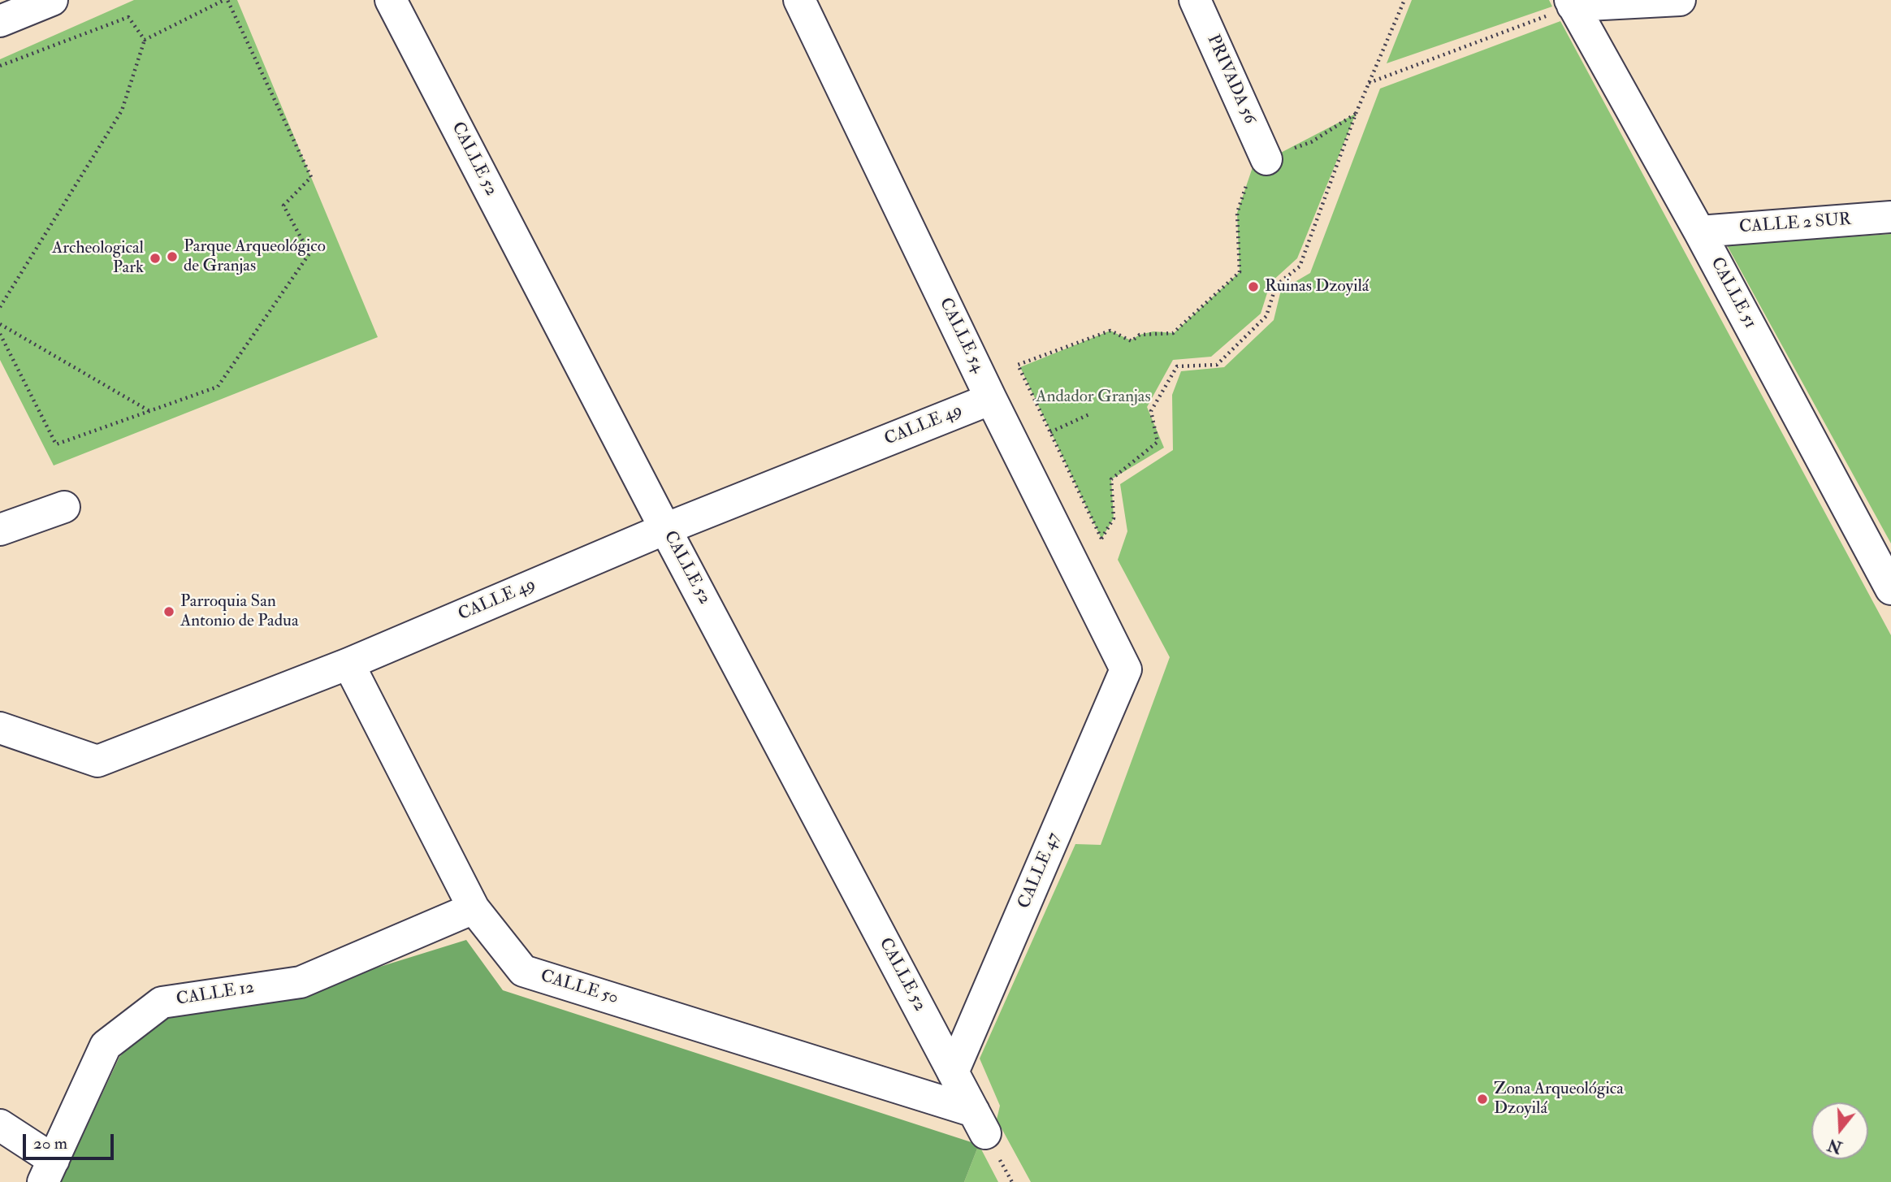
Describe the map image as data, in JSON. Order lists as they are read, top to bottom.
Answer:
{
  "streets": {
    "street": [
      "PRIVADA 56",
      "CALLE 52",
      "CALLE 2 SUR",
      "CALLE 51",
      "CALLE 54",
      "CALLE 49",
      "CALLE 47",
      "CALLE 50",
      "CALLE 12"
    ]
  },
  "crossings": [
    ["CALLE 52", "CALLE 49"],
    ["CALLE 52", "CALLE 47"],
    ["CALLE 52", "CALLE 50"],
    ["CALLE 2 SUR", "CALLE 51"],
    ["CALLE 54", "CALLE 49"],
    ["CALLE 54", "CALLE 47"],
    ["CALLE 49", "CALLE 50"],
    ["CALLE 50", "CALLE 12"]
  ],
  "parks": ["Andador Granjas"],
  "places": [
    "Parque Arqueológico de Granjas",
    "Archeological Park",
    "Ruinas Dzoyilá",
    "Parroquia San Antonio de Padua",
    "Zona Arqueológica Dzoyilá"
  ],
  "scale_bar": "20 m",
  "north": "bottom"
}
